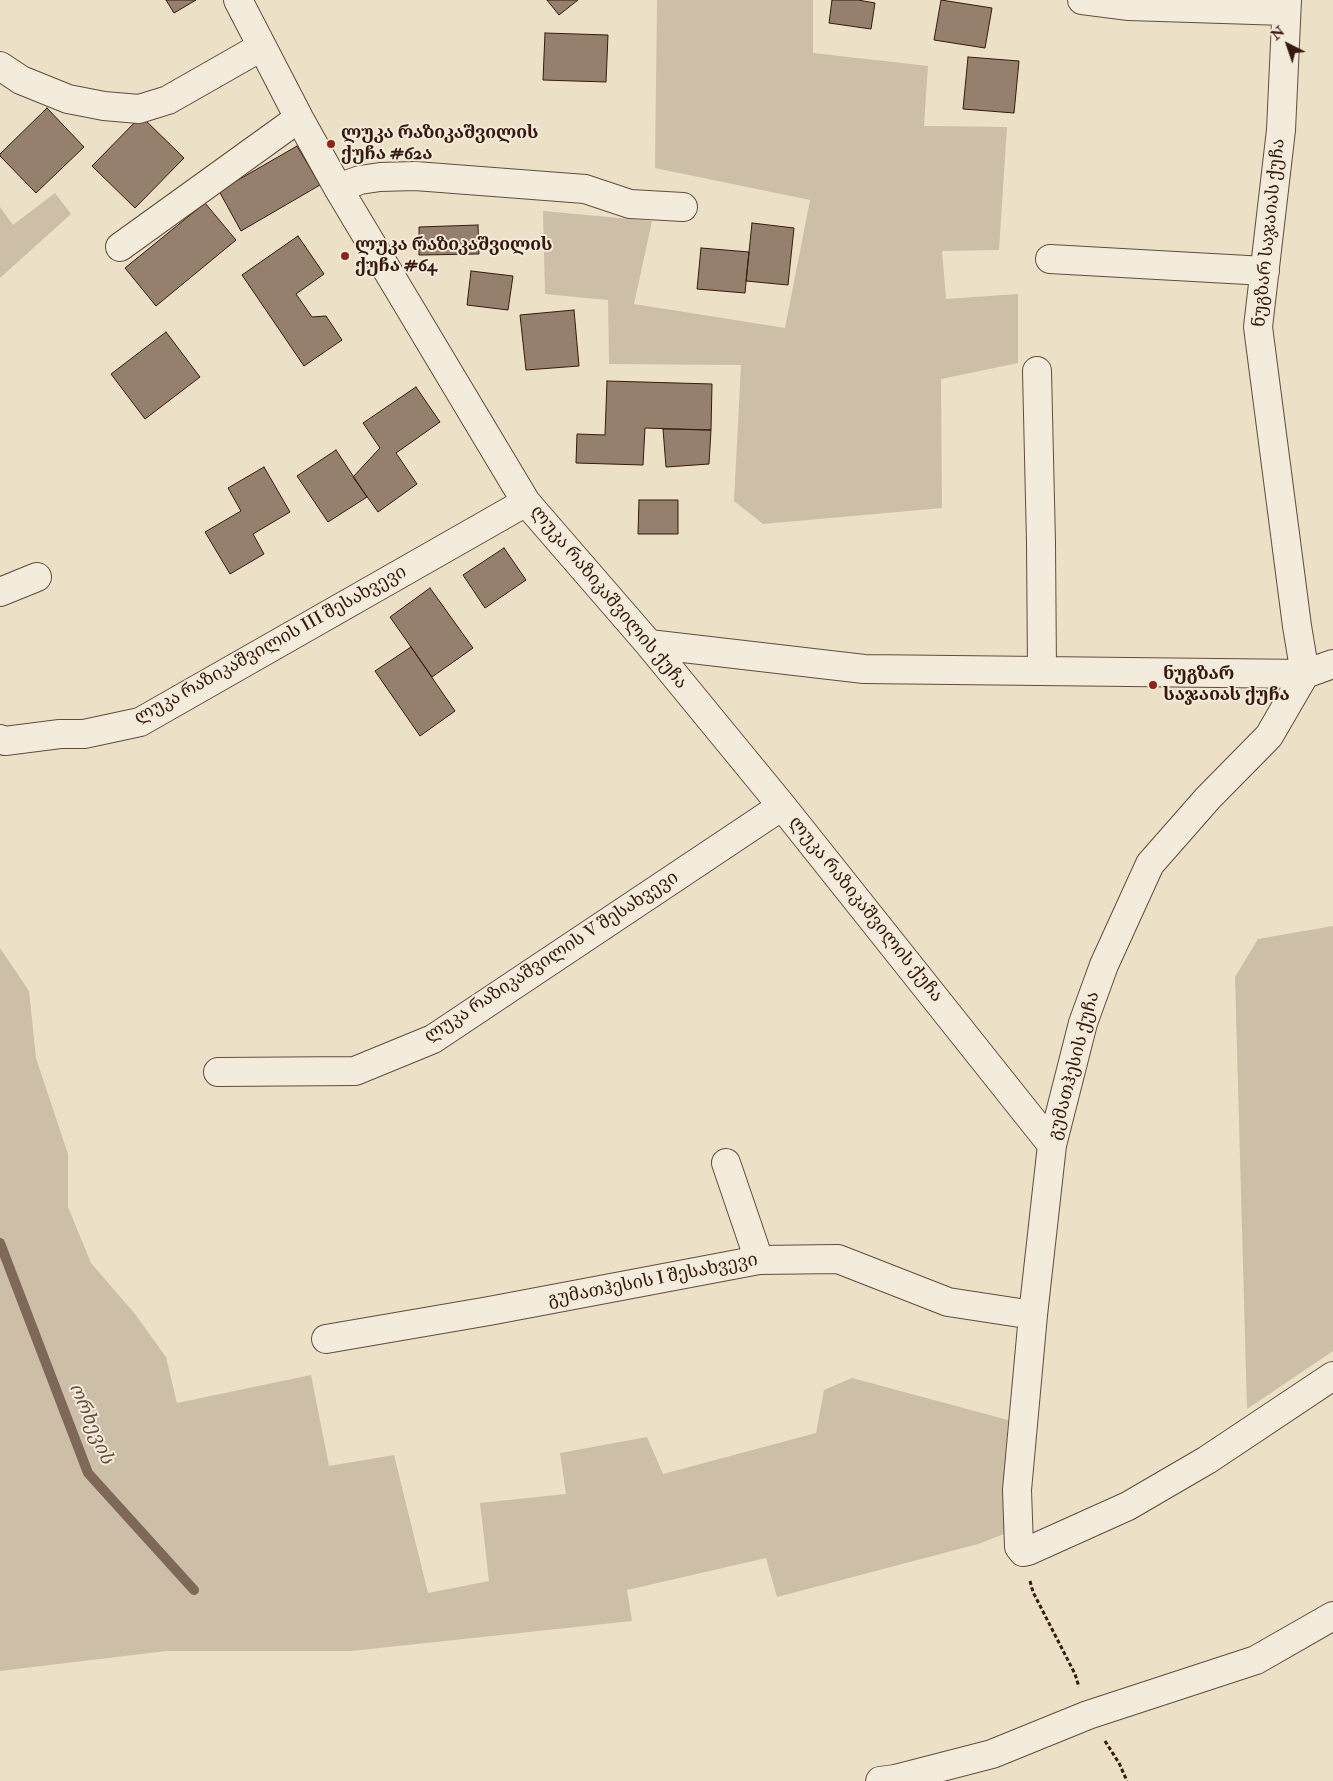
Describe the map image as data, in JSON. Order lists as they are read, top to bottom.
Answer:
{
  "streets": {
    "street": [
      "ნუგზარ საჯაიას ქუჩა",
      "ლუკა რაზიკაშვილის ქუჩა",
      "ლუკა რაზიკაშვილის III შესახვევი",
      "ლუკა რაზიკაშვილის V შესახვევი",
      "გუმათჰესის ქუჩა",
      "გუმათჰესის I შესახვევი"
    ]
  },
  "crossings": [
    ["ნუგზარ საჯაიას ქუჩა", "გუმათჰესის ქუჩა"],
    ["ლუკა რაზიკაშვილის ქუჩა", "ლუკა რაზიკაშვილის III შესახვევი"],
    ["ლუკა რაზიკაშვილის ქუჩა", "ლუკა რაზიკაშვილის V შესახვევი"],
    ["ლუკა რაზიკაშვილის ქუჩა", "გუმათჰესის ქუჩა"],
    ["გუმათჰესის ქუჩა", "გუმათჰესის I შესახვევი"]
  ],
  "water": ["ორხევის"],
  "places": ["ლუკა რაზიკაშვილის ქუჩა #62ა", "ლუკა რაზიკაშვილის ქუჩა #64", "ნუგზარ საჯაიას ქუჩა"],
  "north": "top left"
}
